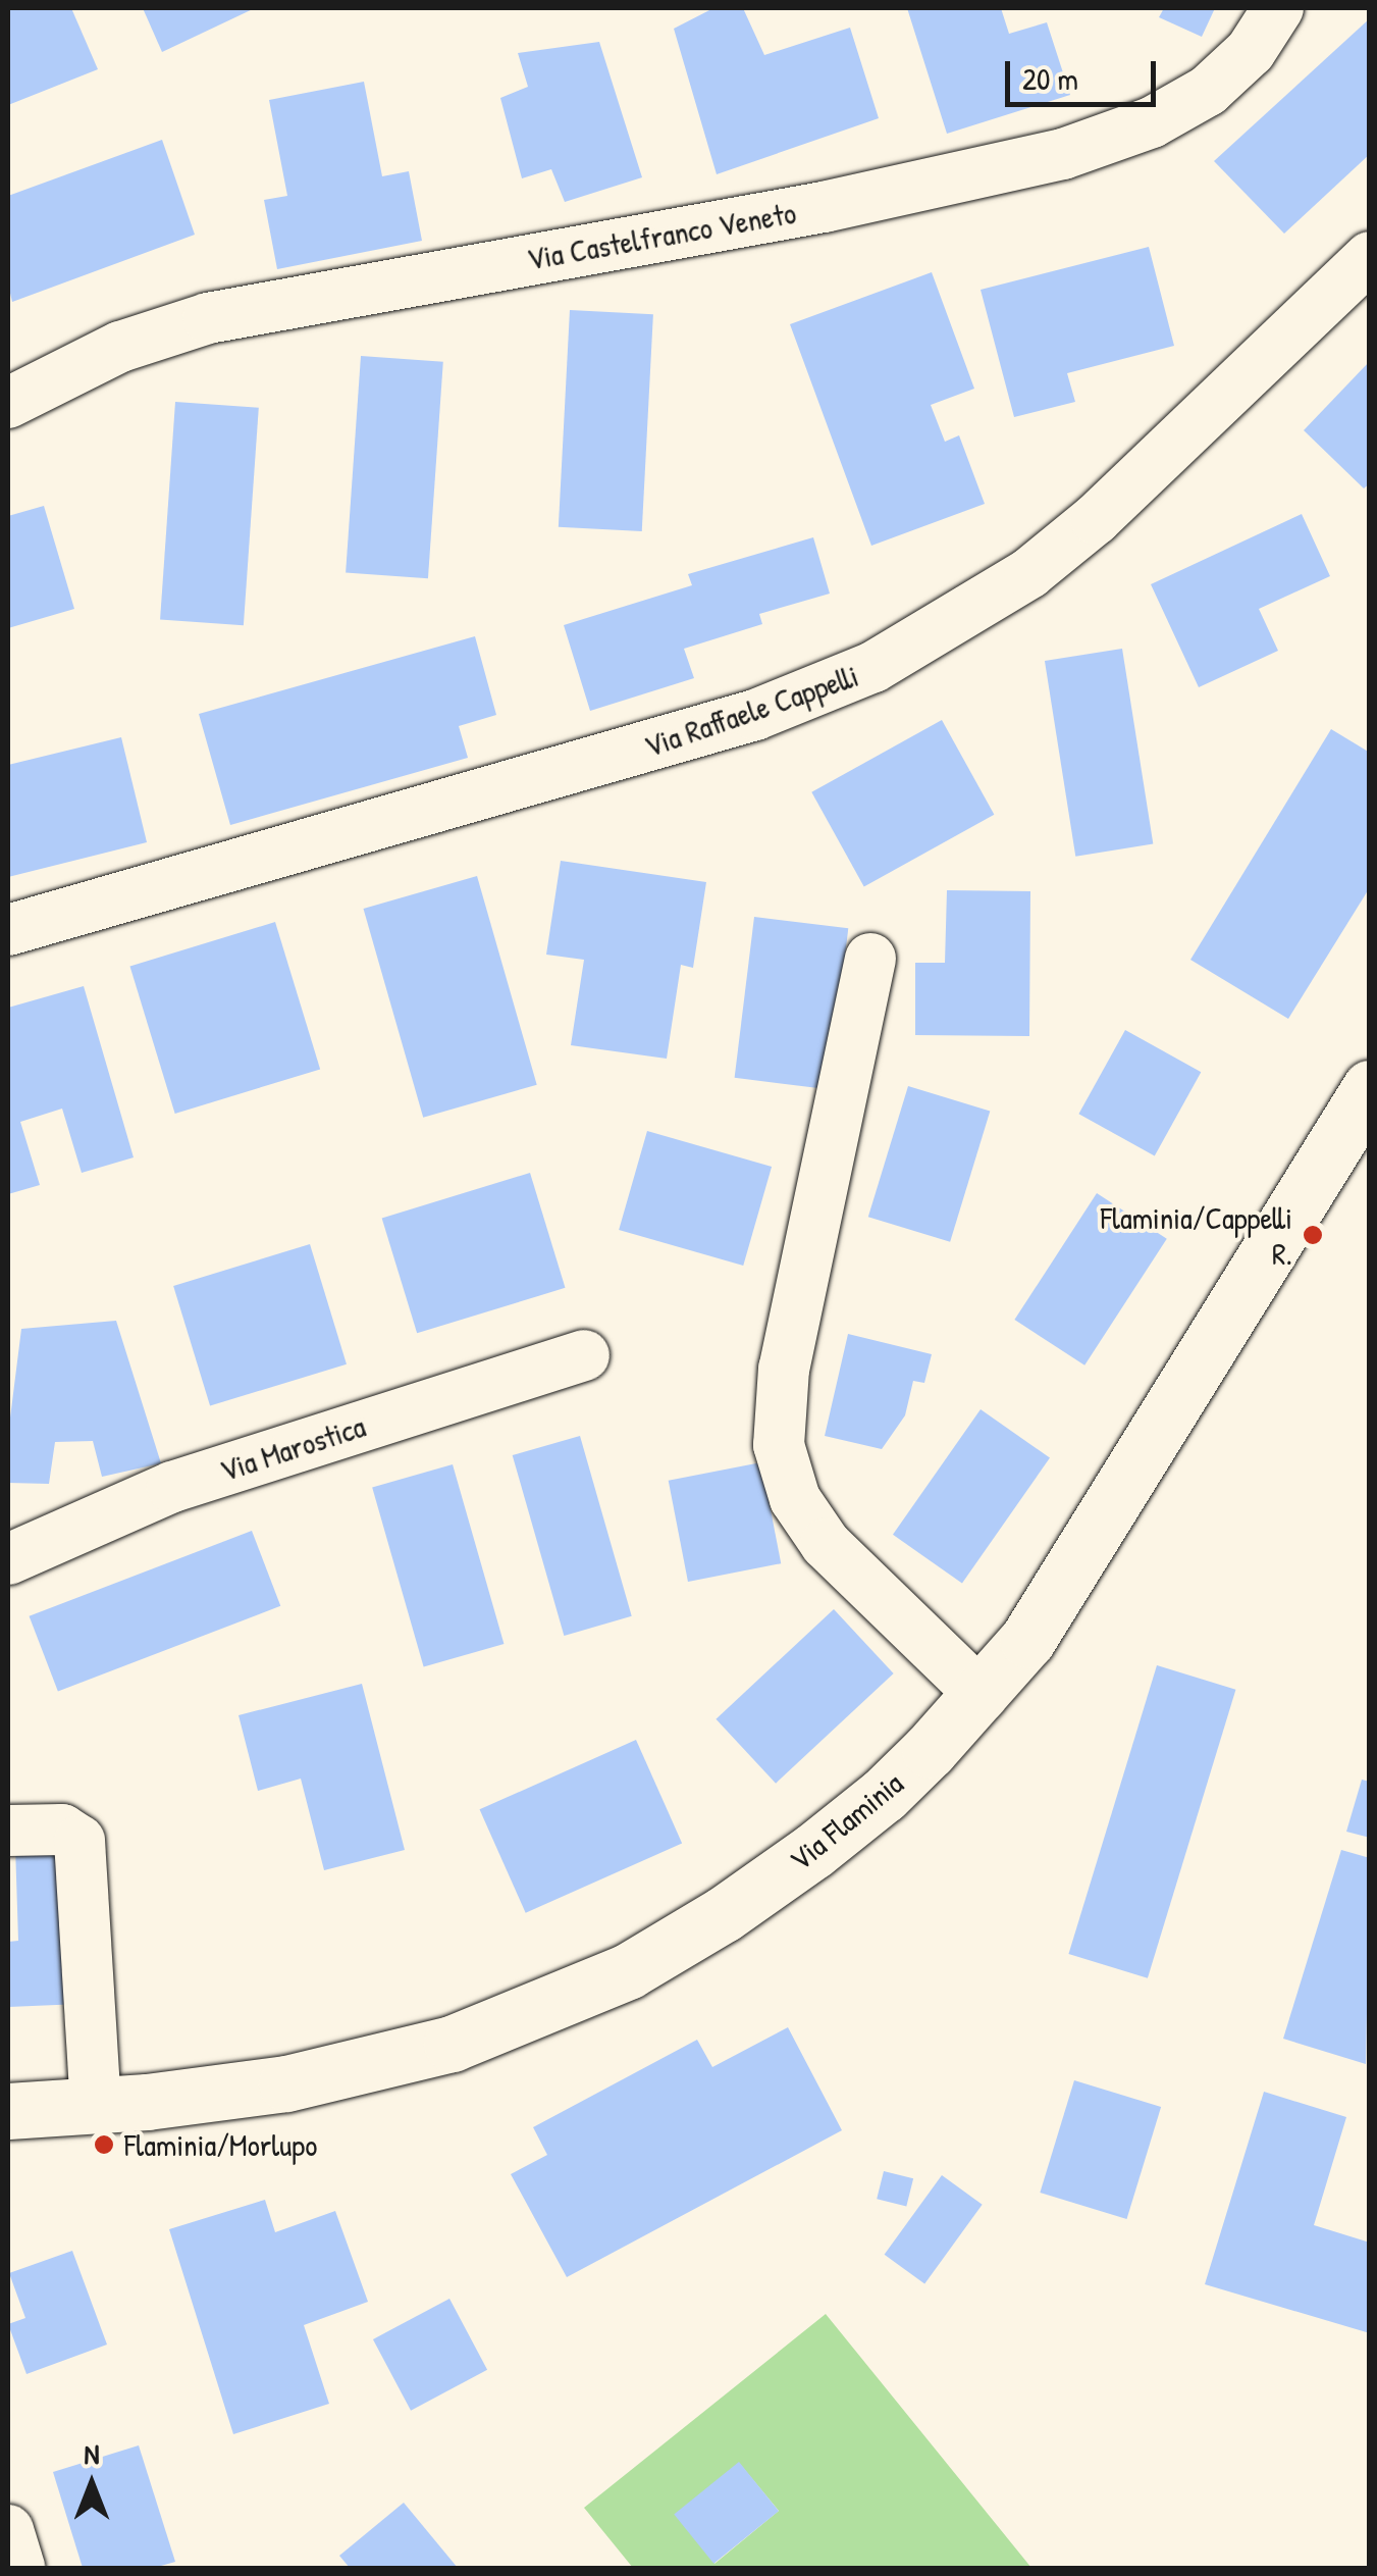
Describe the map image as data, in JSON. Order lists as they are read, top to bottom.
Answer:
{
  "streets": {
    "street": [
      "Via Castelfranco Veneto",
      "Via Raffaele Cappelli",
      "Via Marostica",
      "Via Flaminia"
    ]
  },
  "places": ["Flaminia/Cappelli R.", "Flaminia/Morlupo"],
  "scale_bar": "20 m",
  "north": "top"
}
